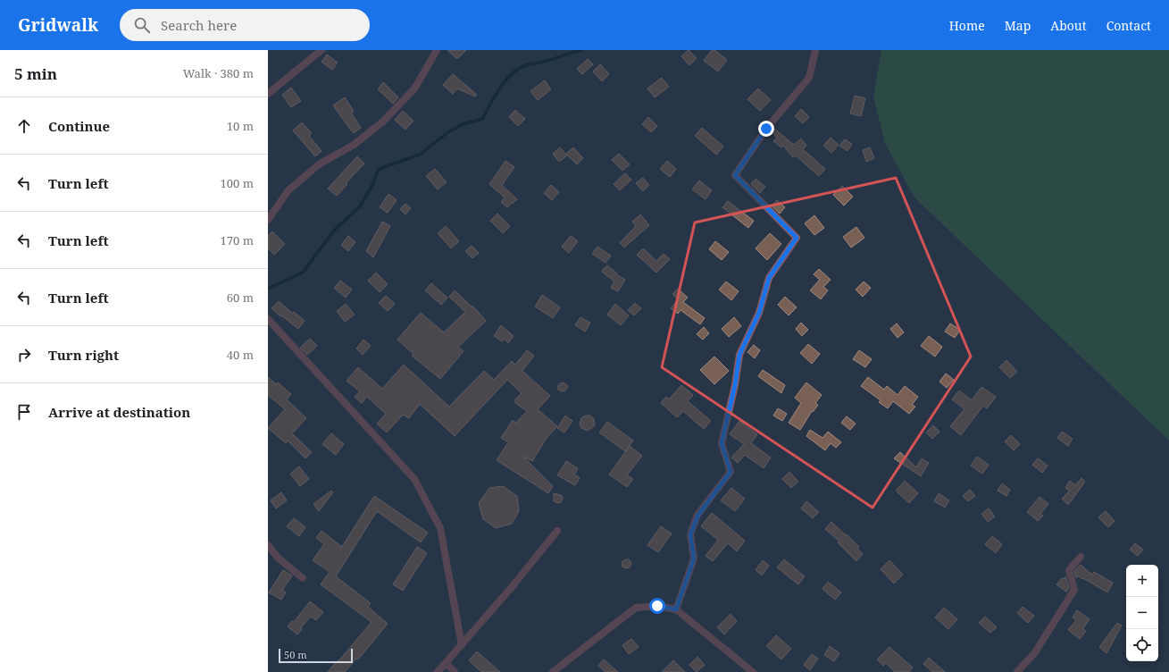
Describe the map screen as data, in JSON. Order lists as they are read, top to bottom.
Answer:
{
  "scale_bar": "50 m",
  "page": {
    "header": "Gridwalk",
    "search": "Search here",
    "nav": [
      "Home",
      "Map",
      "About",
      "Contact"
    ],
    "heading": ["5 min", "Walk · 380 m"],
    "list": [
      ["Continue", "10 m"],
      ["Turn left", "100 m"],
      ["Turn left", "170 m"],
      ["Turn left", "60 m"],
      ["Turn right", "40 m"],
      "Arrive at destination"
    ],
    "map_buttons": ["+", "−"],
    "scale": "50 m"
  }
}
